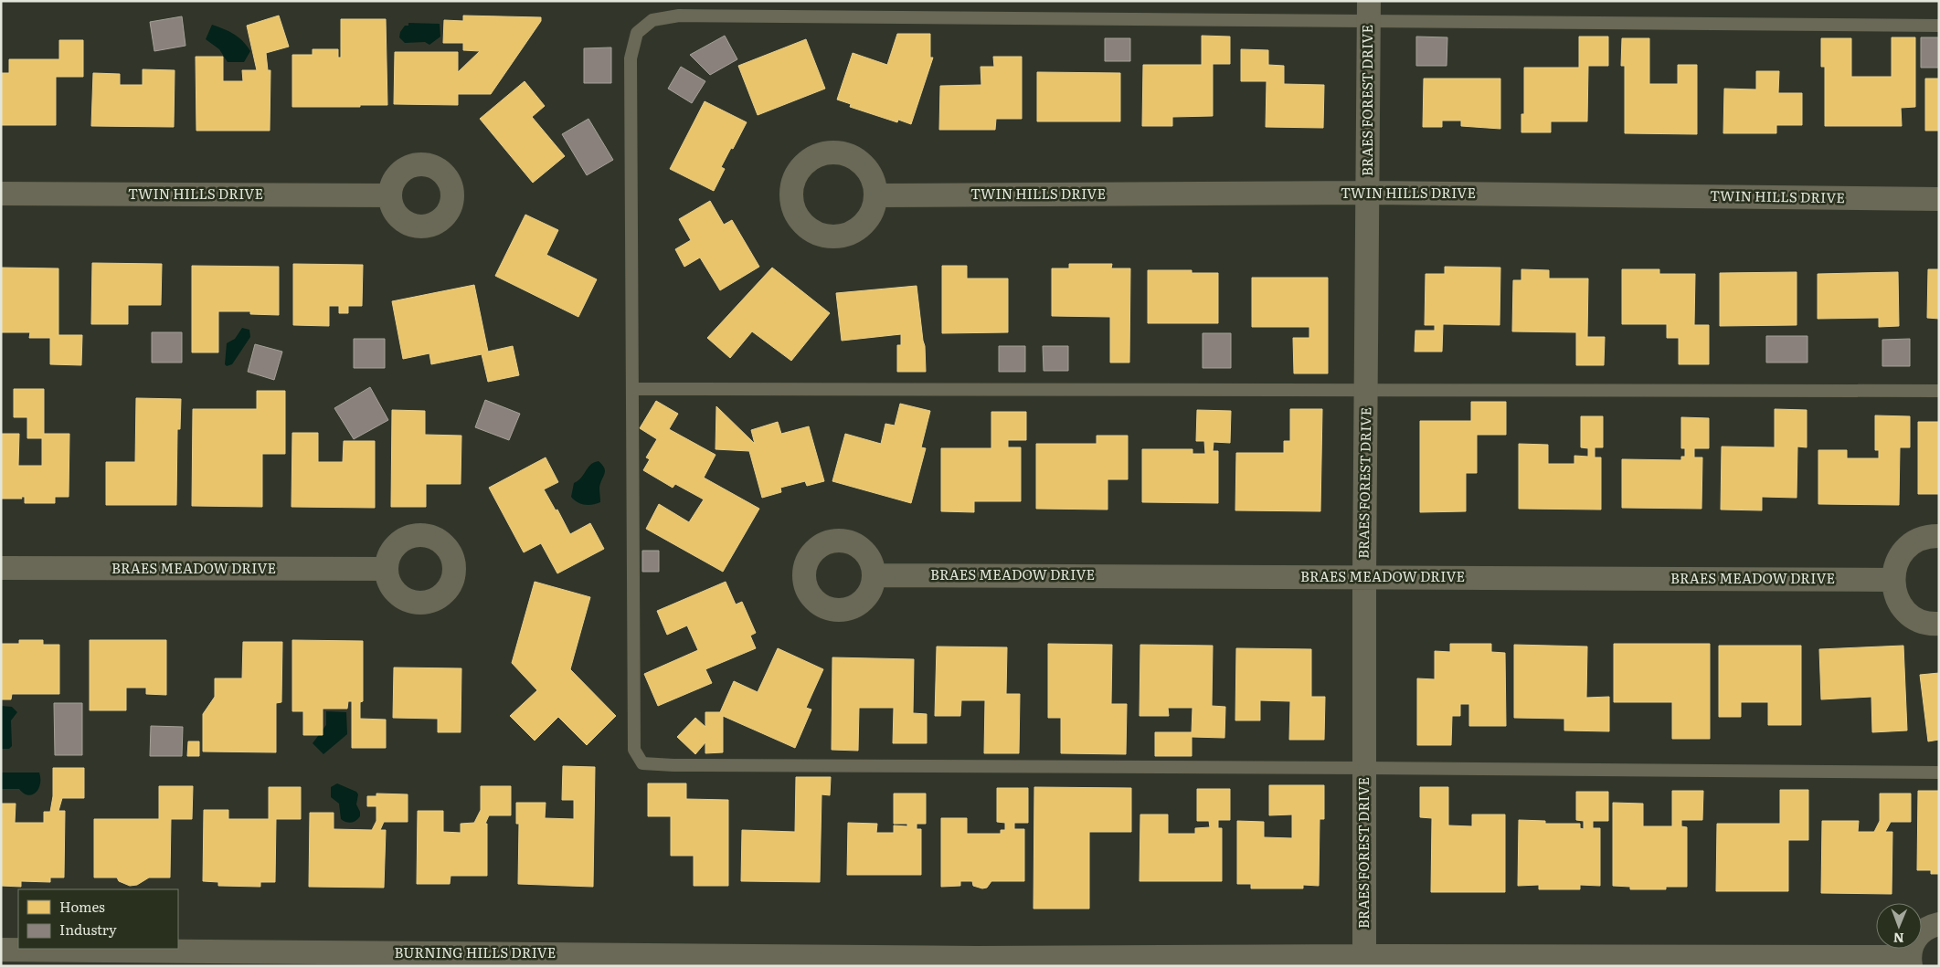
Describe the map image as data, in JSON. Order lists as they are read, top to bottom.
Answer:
{
  "streets": {
    "street": [
      "BRAES FOREST DRIVE",
      "TWIN HILLS DRIVE",
      "BRAES MEADOW DRIVE",
      "BURNING HILLS DRIVE"
    ]
  },
  "crossings": [
    ["BRAES FOREST DRIVE", "TWIN HILLS DRIVE"],
    ["BRAES FOREST DRIVE", "BRAES MEADOW DRIVE"],
    ["BRAES FOREST DRIVE", "BURNING HILLS DRIVE"]
  ],
  "legend": ["Homes", "Industry"],
  "north": "bottom"
}
